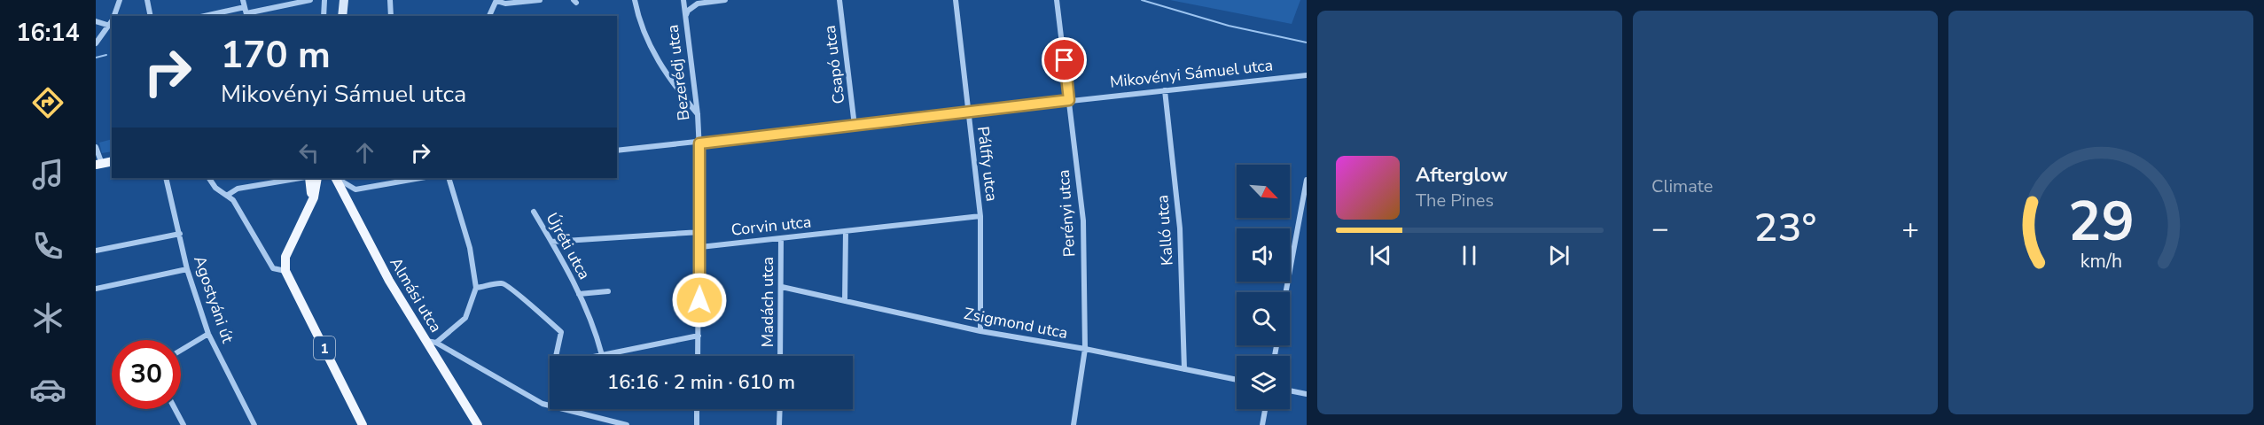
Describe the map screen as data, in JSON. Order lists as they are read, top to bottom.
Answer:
{
  "streets": {
    "main road": ["Almási utca", "1"],
    "street": [
      "Csapó utca",
      "Bezerédj utca",
      "Mikovényi Sámuel utca",
      "Pálffy utca",
      "Perényi utca",
      "Corvin utca",
      "Kalló utca",
      "Újréti utca",
      "Agostyáni út",
      "Madách utca",
      "Zsigmond utca"
    ]
  },
  "crossings": [
    ["Csapó utca", "Mikovényi Sámuel utca"],
    ["Bezerédj utca", "Mikovényi Sámuel utca"],
    ["Bezerédj utca", "Corvin utca"],
    ["Mikovényi Sámuel utca", "Pálffy utca"],
    ["Mikovényi Sámuel utca", "Perényi utca"],
    ["Mikovényi Sámuel utca", "Kalló utca"],
    ["Pálffy utca", "Corvin utca"],
    ["Pálffy utca", "Zsigmond utca"],
    ["Perényi utca", "Zsigmond utca"],
    ["Corvin utca", "Madách utca"],
    ["Kalló utca", "Zsigmond utca"],
    ["Madách utca", "Zsigmond utca"]
  ],
  "north": "bottom right",
  "page": {
    "tabs": "16:14",
    "tile": "Climate",
    "turn": ["170 m", "Mikovényi Sámuel utca"],
    "song": ["Afterglow", "The Pines"],
    "heat": ["−", "23°", "+"],
    "limit": "30",
    "trip": "16:16 · 2 min · 610 m",
    "gauge": ["29", "km/h"]
  }
}
